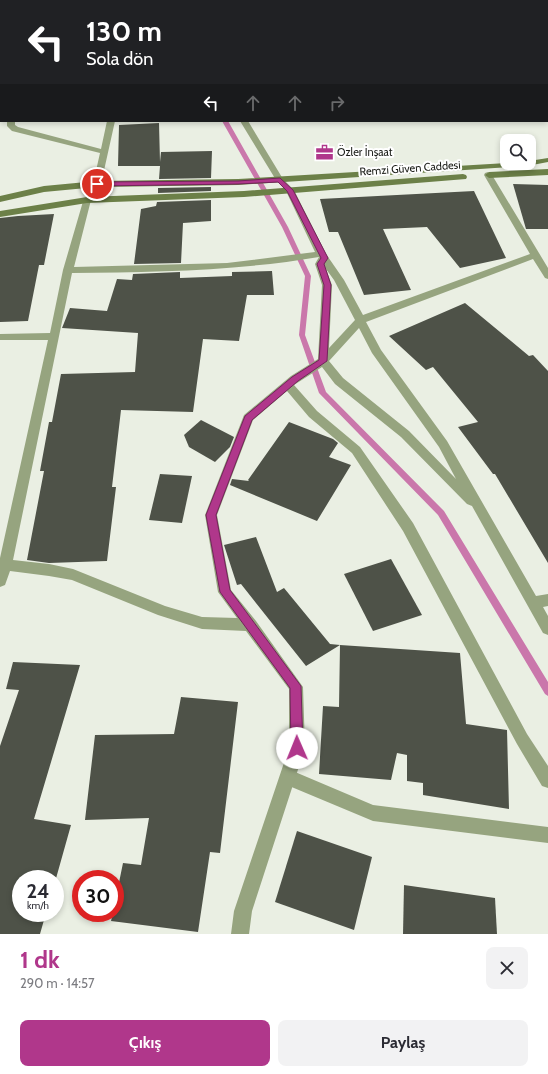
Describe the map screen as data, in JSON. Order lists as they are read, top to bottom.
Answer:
{
  "streets": {
    "main road": ["Remzi Güven Caddesi"]
  },
  "places": {
    "office": ["Özler İnşaat"]
  },
  "page": {
    "turn": ["130 m", "Sola dön"],
    "speed": "24 km/h",
    "limit": "30",
    "heading": ["1 dk", "290 m · 14:57"],
    "buttons": ["Çıkış", "Paylaş"]
  }
}
